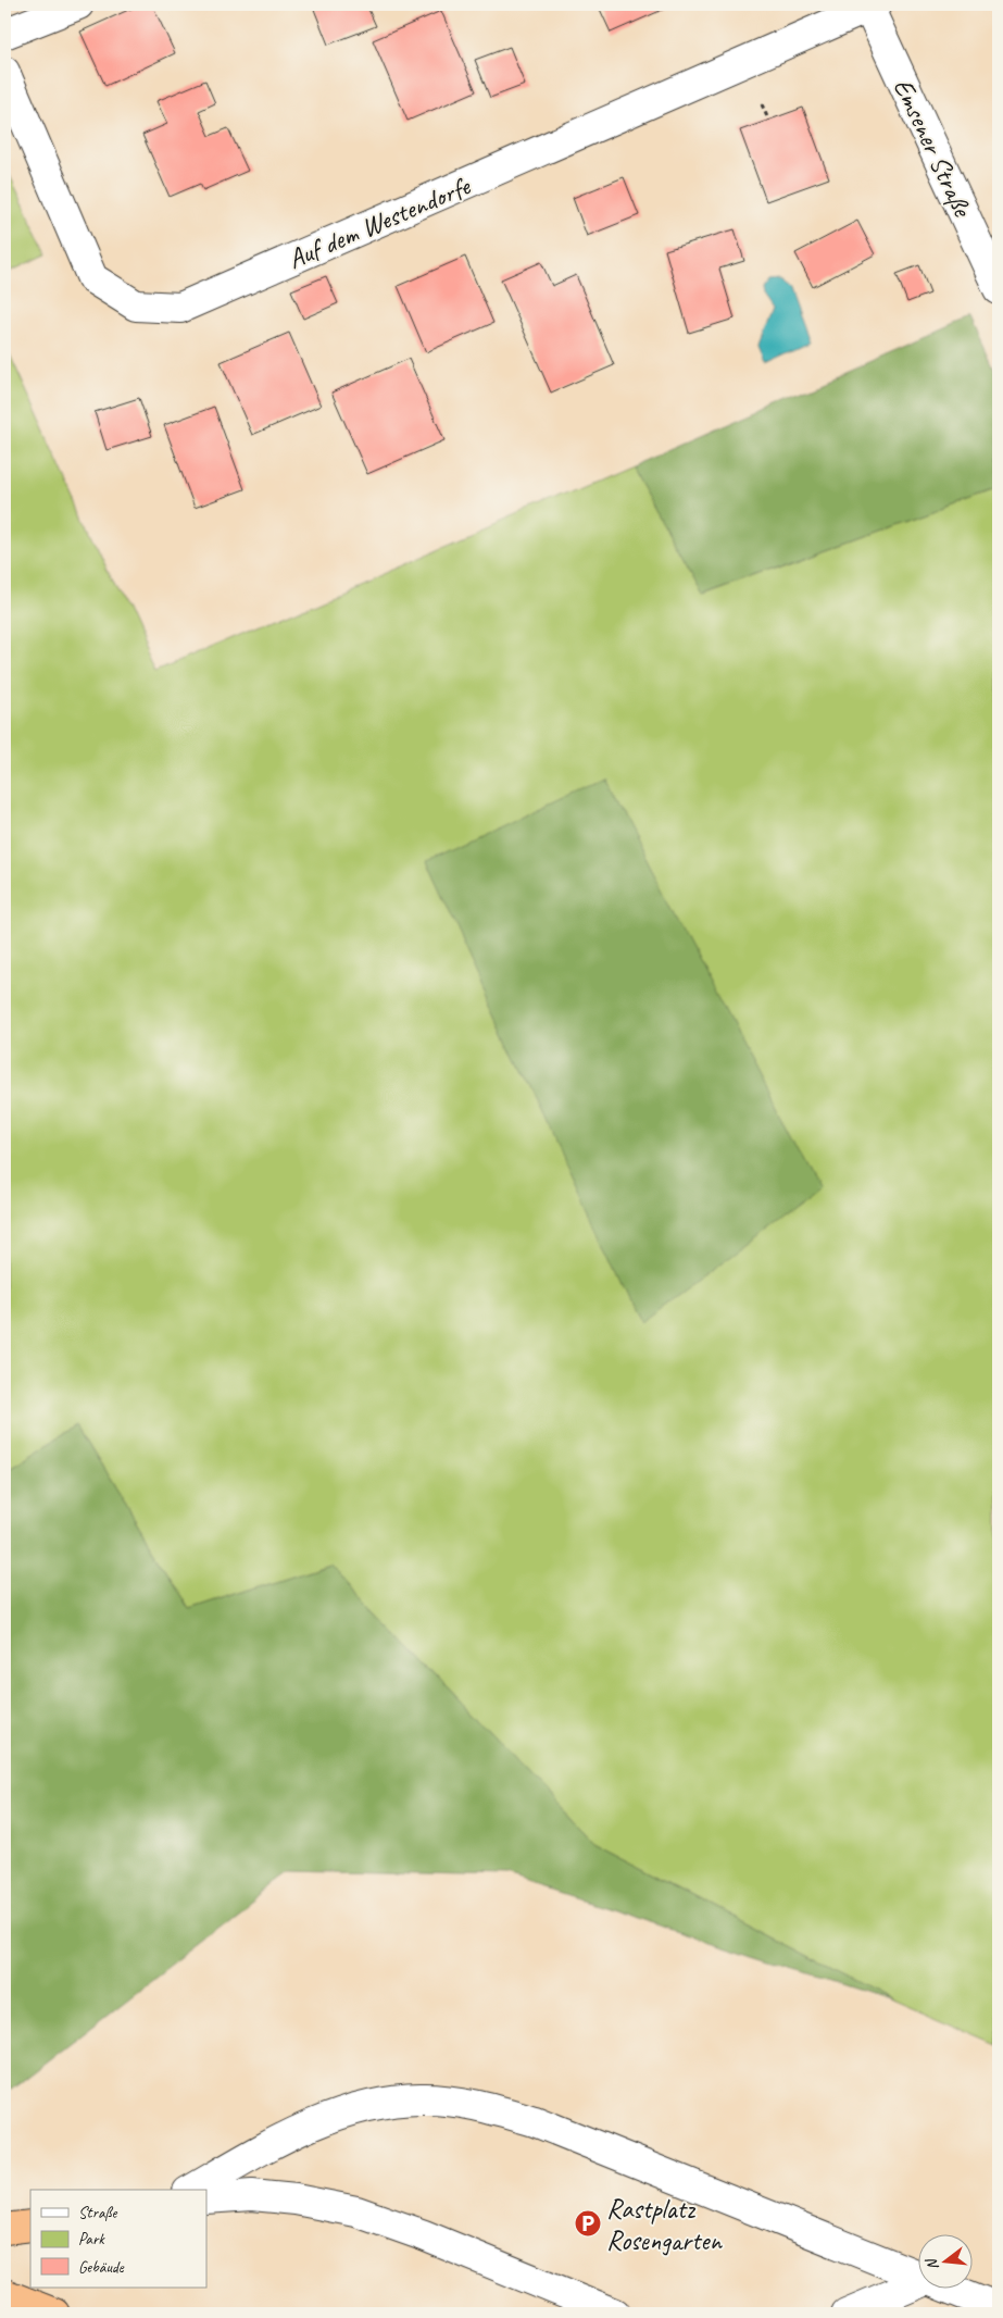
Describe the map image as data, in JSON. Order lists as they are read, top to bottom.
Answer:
{
  "streets": {
    "street": ["Emsener Straße", "Auf dem Westendorfe"]
  },
  "crossings": [
    ["Emsener Straße", "Auf dem Westendorfe"]
  ],
  "places": {
    "parking": ["Rastplatz Rosengarten"]
  },
  "legend": ["Straße", "Park", "Gebäude"],
  "north": "left"
}
